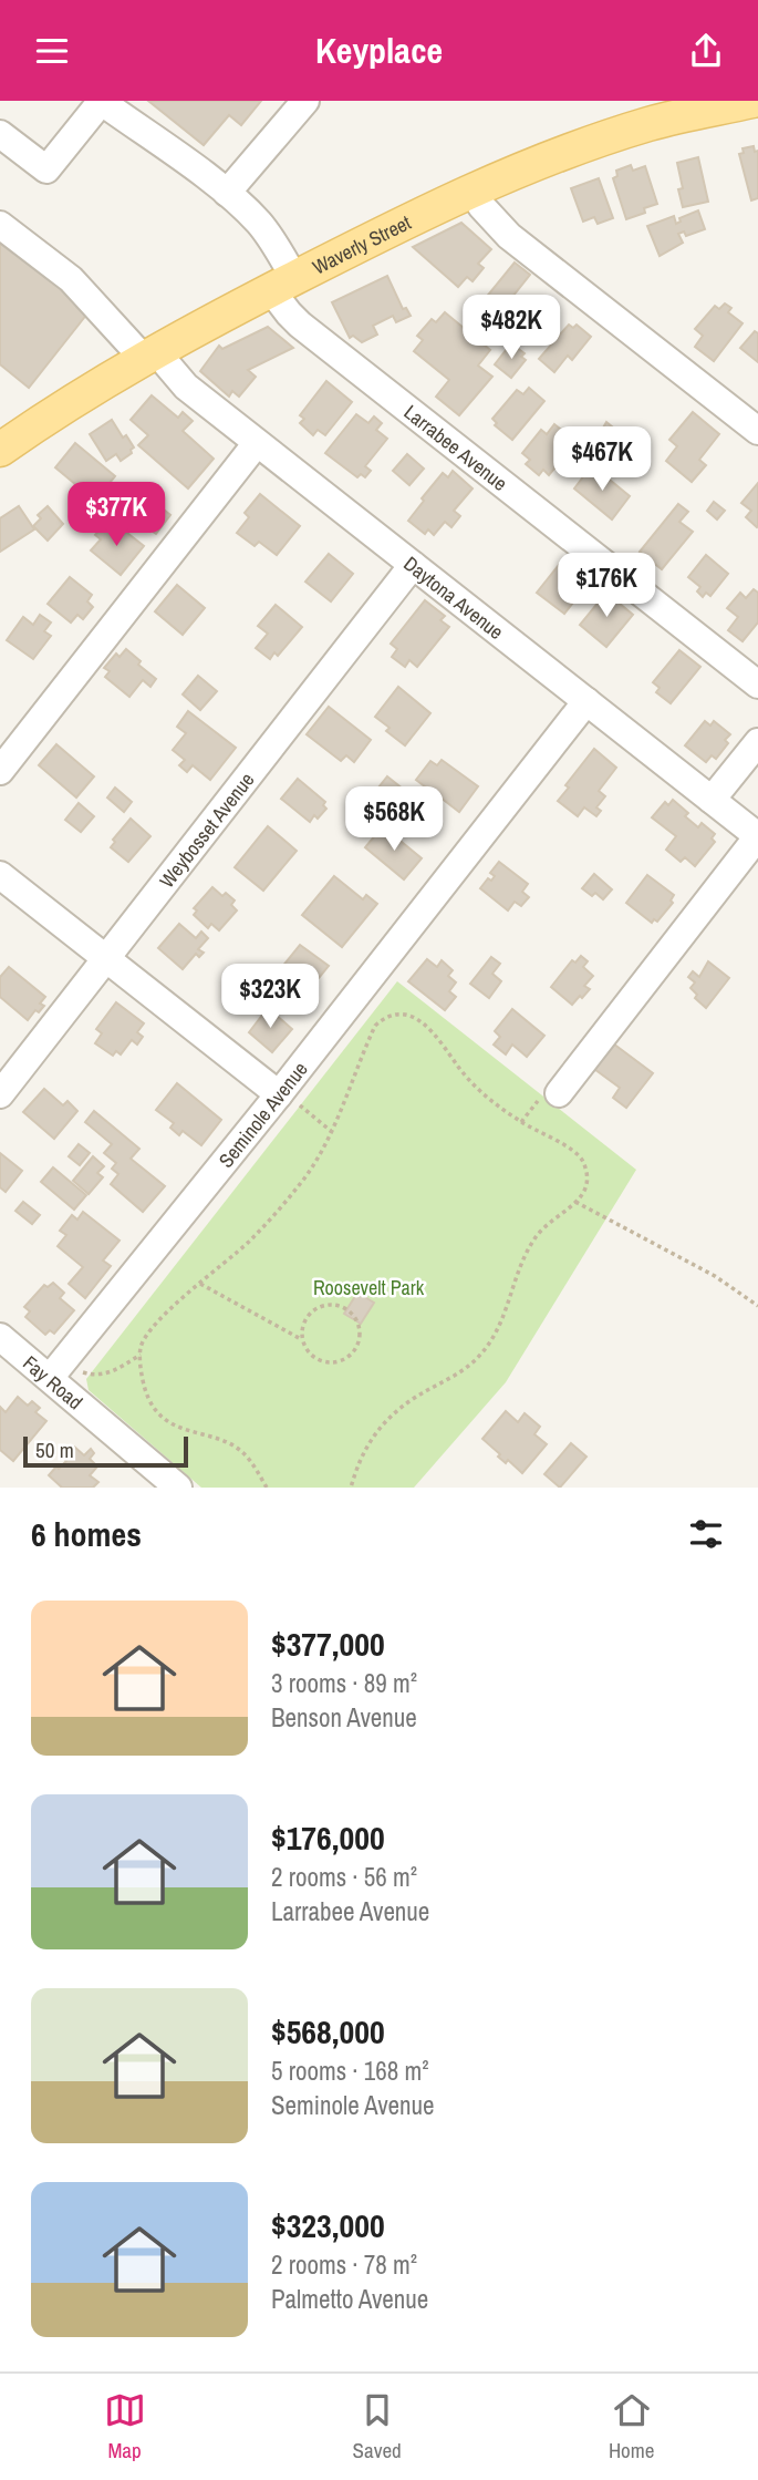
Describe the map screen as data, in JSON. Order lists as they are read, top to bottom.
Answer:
{
  "streets": {
    "main road": ["Waverly Street"],
    "street": [
      "Larrabee Avenue",
      "Daytona Avenue",
      "Weybosset Avenue",
      "Seminole Avenue",
      "Fay Road"
    ]
  },
  "crossings": [
    ["Waverly Street", "Larrabee Avenue"],
    ["Waverly Street", "Daytona Avenue"],
    ["Daytona Avenue", "Weybosset Avenue"],
    ["Daytona Avenue", "Seminole Avenue"],
    ["Seminole Avenue", "Fay Road"]
  ],
  "parks": ["Roosevelt Park"],
  "scale_bar": "50 m",
  "page": {
    "header": "Keyplace",
    "price": [
      "$482K",
      "$467K",
      "$377K",
      "$176K",
      "$568K",
      "$323K"
    ],
    "scale": "50 m",
    "heading": "6 homes",
    "list": [
      {
        "name": "$377,000",
        "note": "3 rooms · 89 m² · Benson Avenue"
      },
      {
        "name": "$176,000",
        "note": "2 rooms · 56 m² · Larrabee Avenue"
      },
      {
        "name": "$568,000",
        "note": "5 rooms · 168 m² · Seminole Avenue"
      },
      {
        "name": "$323,000",
        "note": "2 rooms · 78 m² · Palmetto Avenue"
      }
    ],
    "tabs": ["Map", "Saved", "Home"]
  }
}
